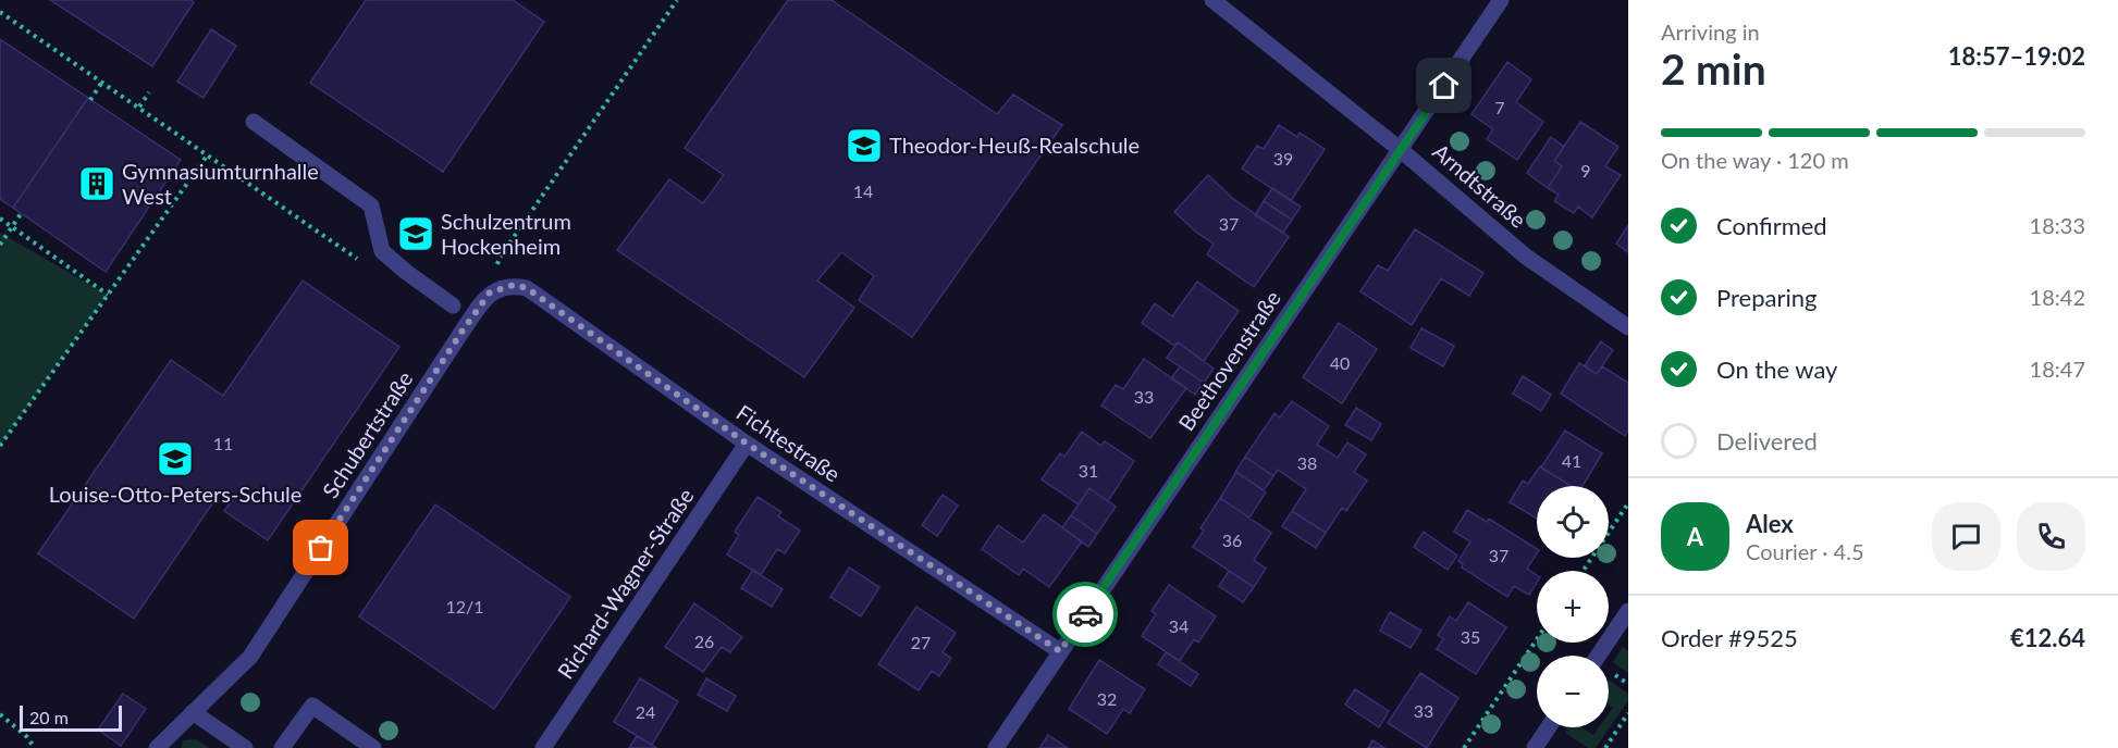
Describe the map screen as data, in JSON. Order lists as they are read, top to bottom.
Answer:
{
  "streets": {
    "street": [
      "Arndtstraße",
      "Beethovenstraße",
      "Schubertstraße",
      "Fichtestraße",
      "Richard-Wagner-Straße"
    ]
  },
  "crossings": [
    ["Arndtstraße", "Beethovenstraße"],
    ["Beethovenstraße", "Fichtestraße"],
    ["Schubertstraße", "Fichtestraße"],
    ["Fichtestraße", "Richard-Wagner-Straße"]
  ],
  "places": {
    "school or university": ["Theodor-Heuß-Realschule", "Schulzentrum Hockenheim", "Louise-Otto-Peters-Schule"],
    "building": ["Gymnasiumturnhalle West"]
  },
  "house_numbers": [
    "7",
    "39",
    "9",
    "14",
    "37",
    "40",
    "33",
    "11",
    "41",
    "38",
    "31",
    "36",
    "37",
    "12/1",
    "34",
    "35",
    "26",
    "27",
    "32",
    "33",
    "24"
  ],
  "scale_bar": "20 m",
  "page": {
    "heading": ["2 min", "Arriving in", "18:57–19:02"],
    "panel": [
      "Alex",
      "Courier · 4.5",
      "Order #9525",
      "€12.64"
    ],
    "bar": "On the way · 120 m",
    "list": [
      ["Confirmed", "18:33"],
      ["Preparing", "18:42"],
      ["On the way", "18:47"],
      "Delivered"
    ],
    "map_buttons": ["+", "−"],
    "round": "A",
    "scale": "20 m"
  }
}
